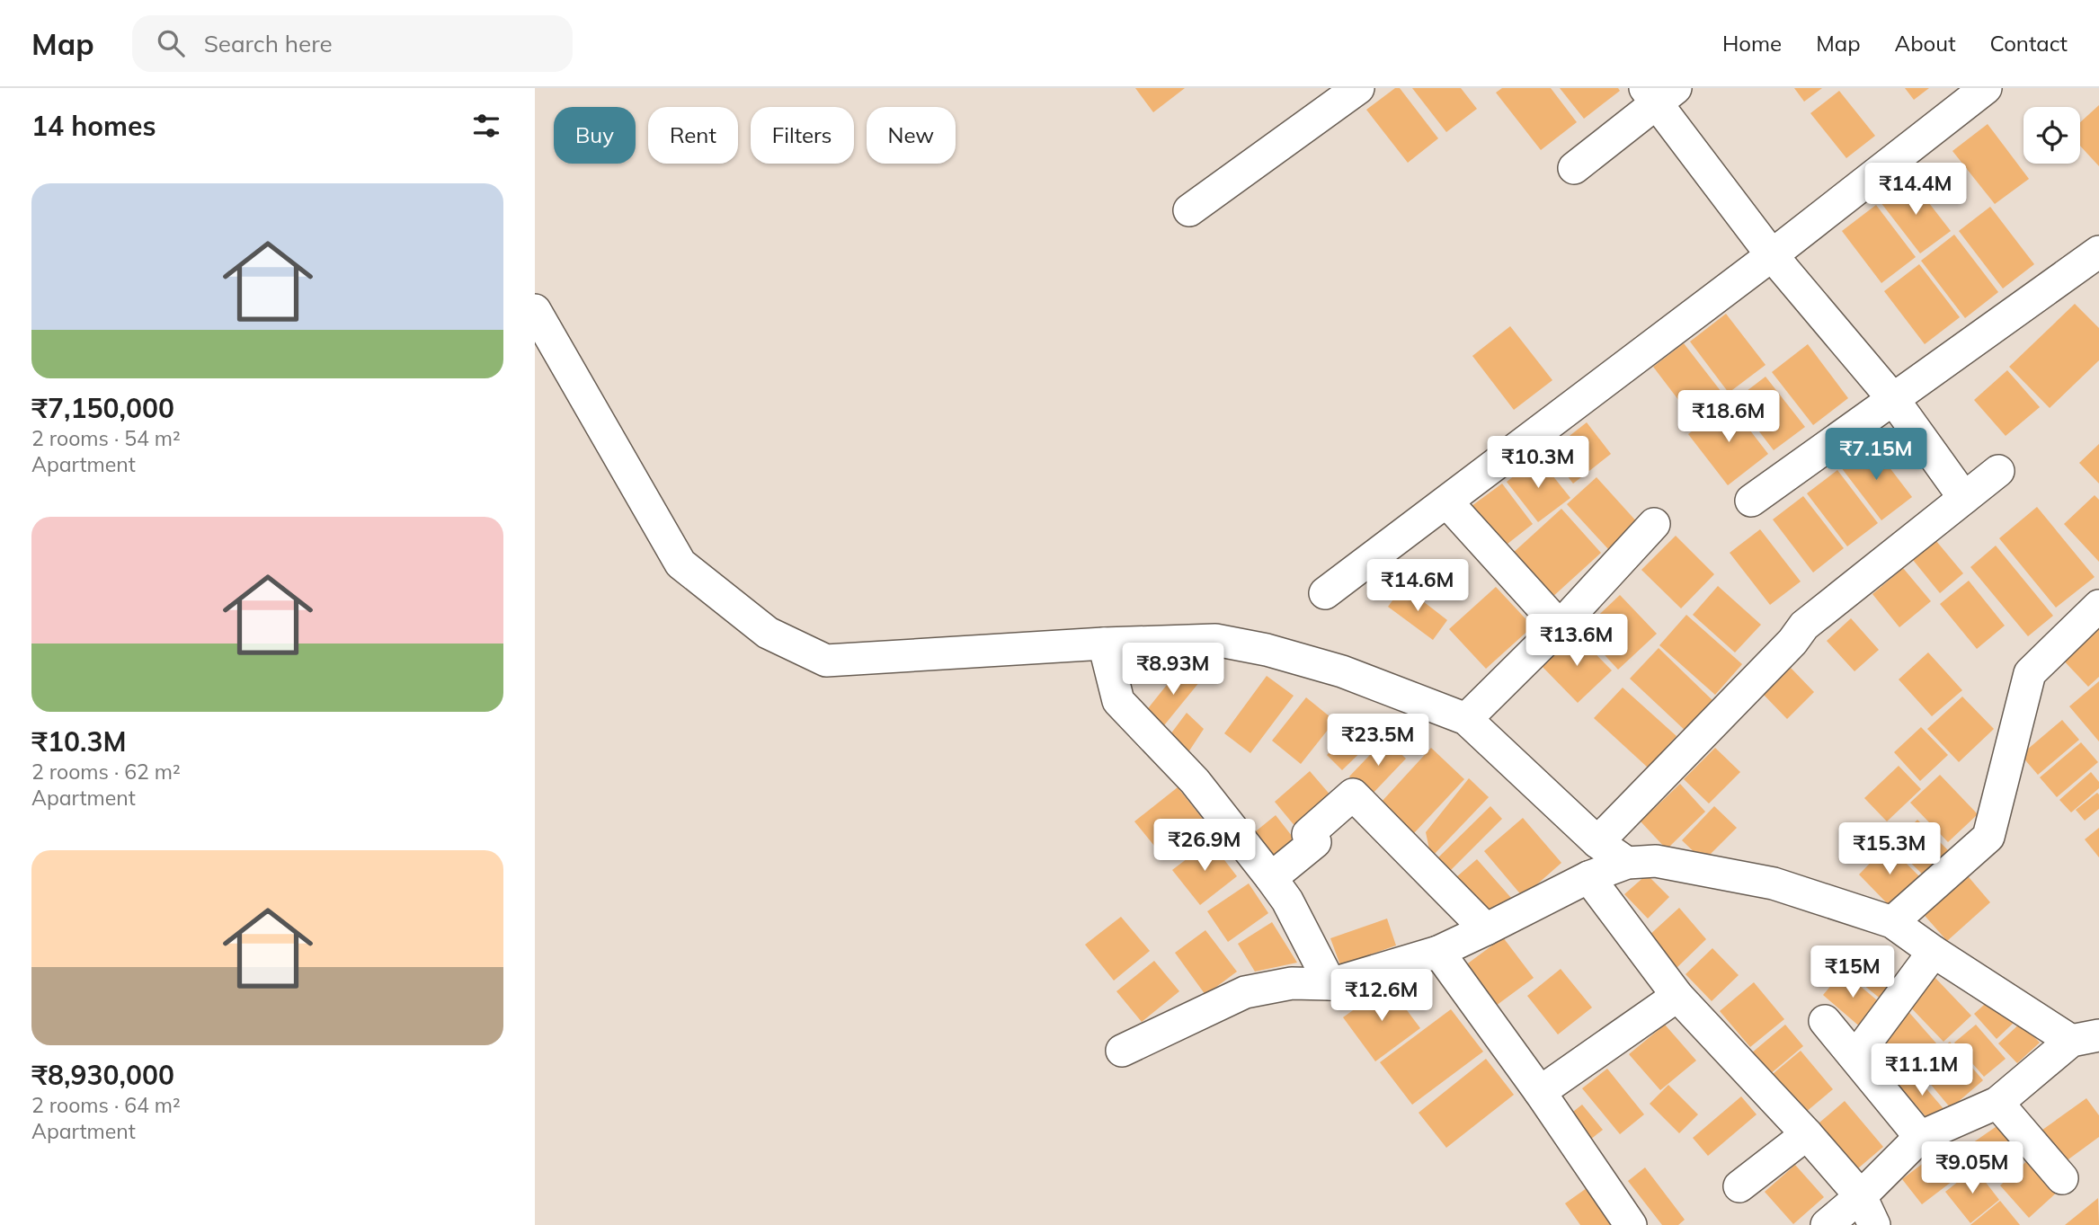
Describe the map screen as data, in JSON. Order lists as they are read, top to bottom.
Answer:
{
  "page": {
    "header": "Map",
    "search": "Search here",
    "nav": [
      "Home",
      "Map",
      "About",
      "Contact"
    ],
    "heading": "14 homes",
    "chip": [
      "Buy",
      "Rent",
      "Filters",
      "New"
    ],
    "price": [
      "₹14.4M",
      "₹18.6M",
      "₹7.15M",
      "₹10.3M",
      "₹14.6M",
      "₹13.6M",
      "₹8.93M",
      "₹23.5M",
      "₹26.9M",
      "₹15.3M",
      "₹15M",
      "₹12.6M",
      "₹11.1M",
      "₹9.05M"
    ],
    "list": [
      {
        "name": "₹7,150,000",
        "note": "2 rooms · 54 m² · Apartment"
      },
      {
        "name": "₹10.3M",
        "note": "2 rooms · 62 m² · Apartment"
      },
      {
        "name": "₹8,930,000",
        "note": "2 rooms · 64 m² · Apartment"
      }
    ]
  }
}
